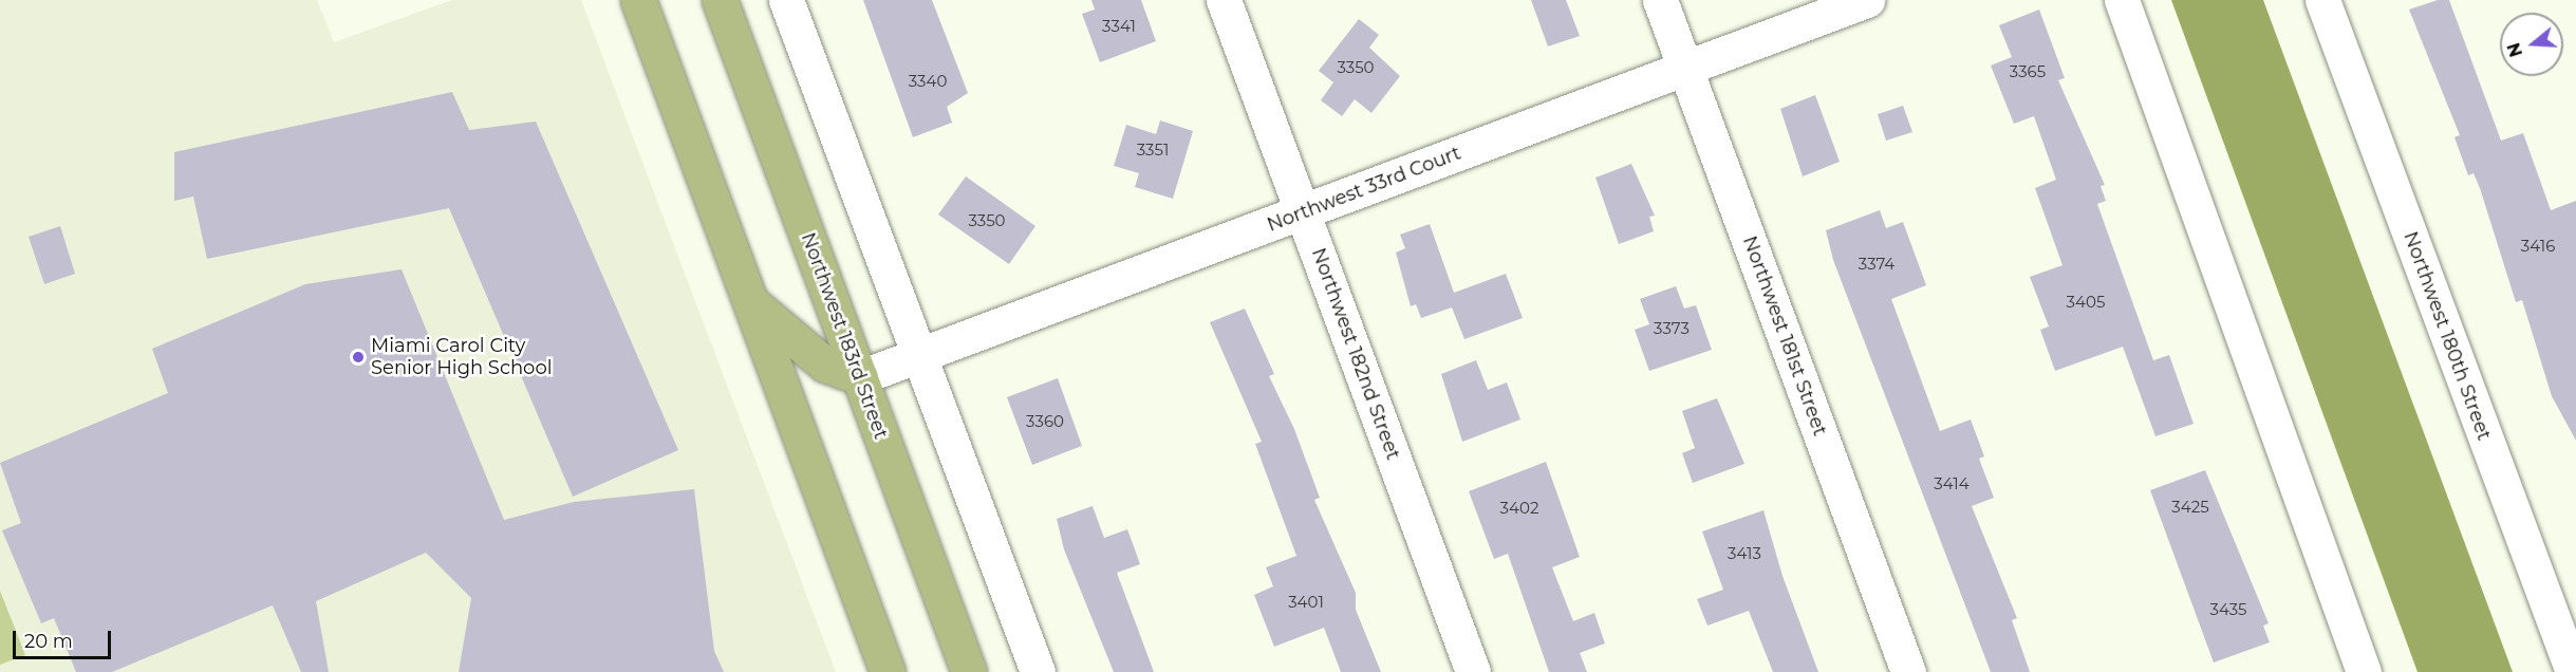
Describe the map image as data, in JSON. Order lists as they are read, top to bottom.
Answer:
{
  "streets": {
    "main road": ["Northwest 183rd Street"],
    "street": [
      "Northwest 33rd Court",
      "Northwest 181st Street",
      "Northwest 180th Street",
      "Northwest 182nd Street"
    ]
  },
  "crossings": [
    ["Northwest 33rd Court", "Northwest 183rd Street"],
    ["Northwest 33rd Court", "Northwest 181st Street"],
    ["Northwest 33rd Court", "Northwest 182nd Street"]
  ],
  "places": ["Miami Carol City Senior High School"],
  "house_numbers": [
    "3341",
    "3350",
    "3365",
    "3340",
    "3351",
    "3350",
    "3416",
    "3374",
    "3405",
    "3373",
    "3360",
    "3414",
    "3425",
    "3402",
    "3413",
    "3401",
    "3435"
  ],
  "scale_bar": "20 m",
  "north": "left"
}
